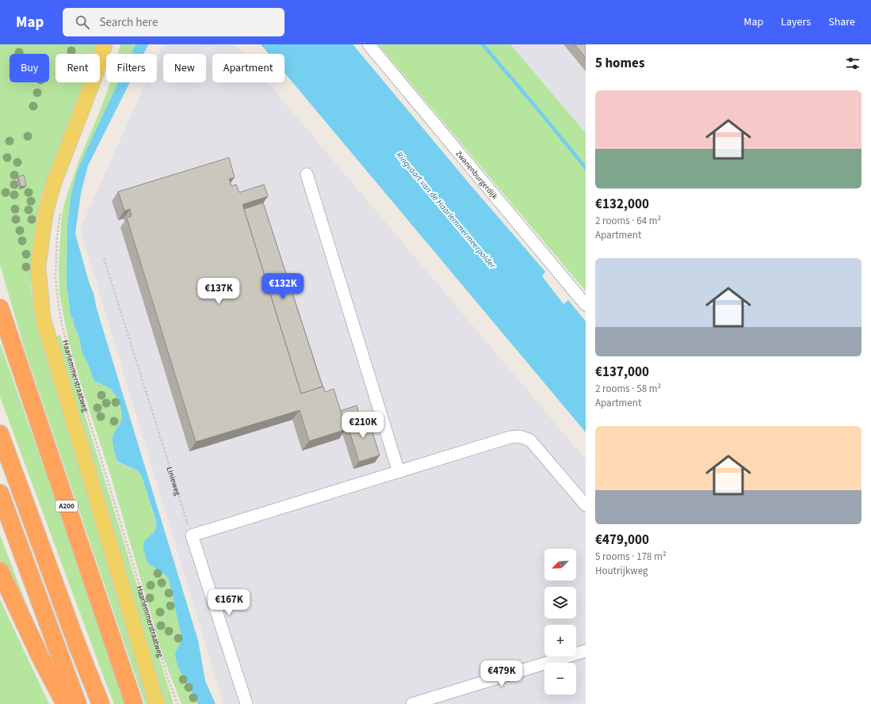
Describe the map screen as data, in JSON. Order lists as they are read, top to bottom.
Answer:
{
  "streets": {
    "highway": ["A200"],
    "main road": ["Haarlemmerstraatweg"],
    "street": ["Zwanenburgerdijk"],
    "path": ["Linieweg"]
  },
  "water": ["Ringvaart van de Haarlemmermeerpolder"],
  "north": "bottom left",
  "page": {
    "header": "Map",
    "search": "Search here",
    "nav": ["Map", "Layers", "Share"],
    "heading": "5 homes",
    "chip": [
      "Buy",
      "Rent",
      "Filters",
      "New",
      "Apartment"
    ],
    "list": [
      {
        "name": "€132,000",
        "note": "2 rooms · 64 m² · Apartment"
      },
      {
        "name": "€137,000",
        "note": "2 rooms · 58 m² · Apartment"
      },
      {
        "name": "€479,000",
        "note": "5 rooms · 178 m² · Houtrijkweg"
      }
    ],
    "price": [
      "€132K",
      "€137K",
      "€210K",
      "€167K",
      "€479K"
    ],
    "map_buttons": ["+", "−"]
  }
}
